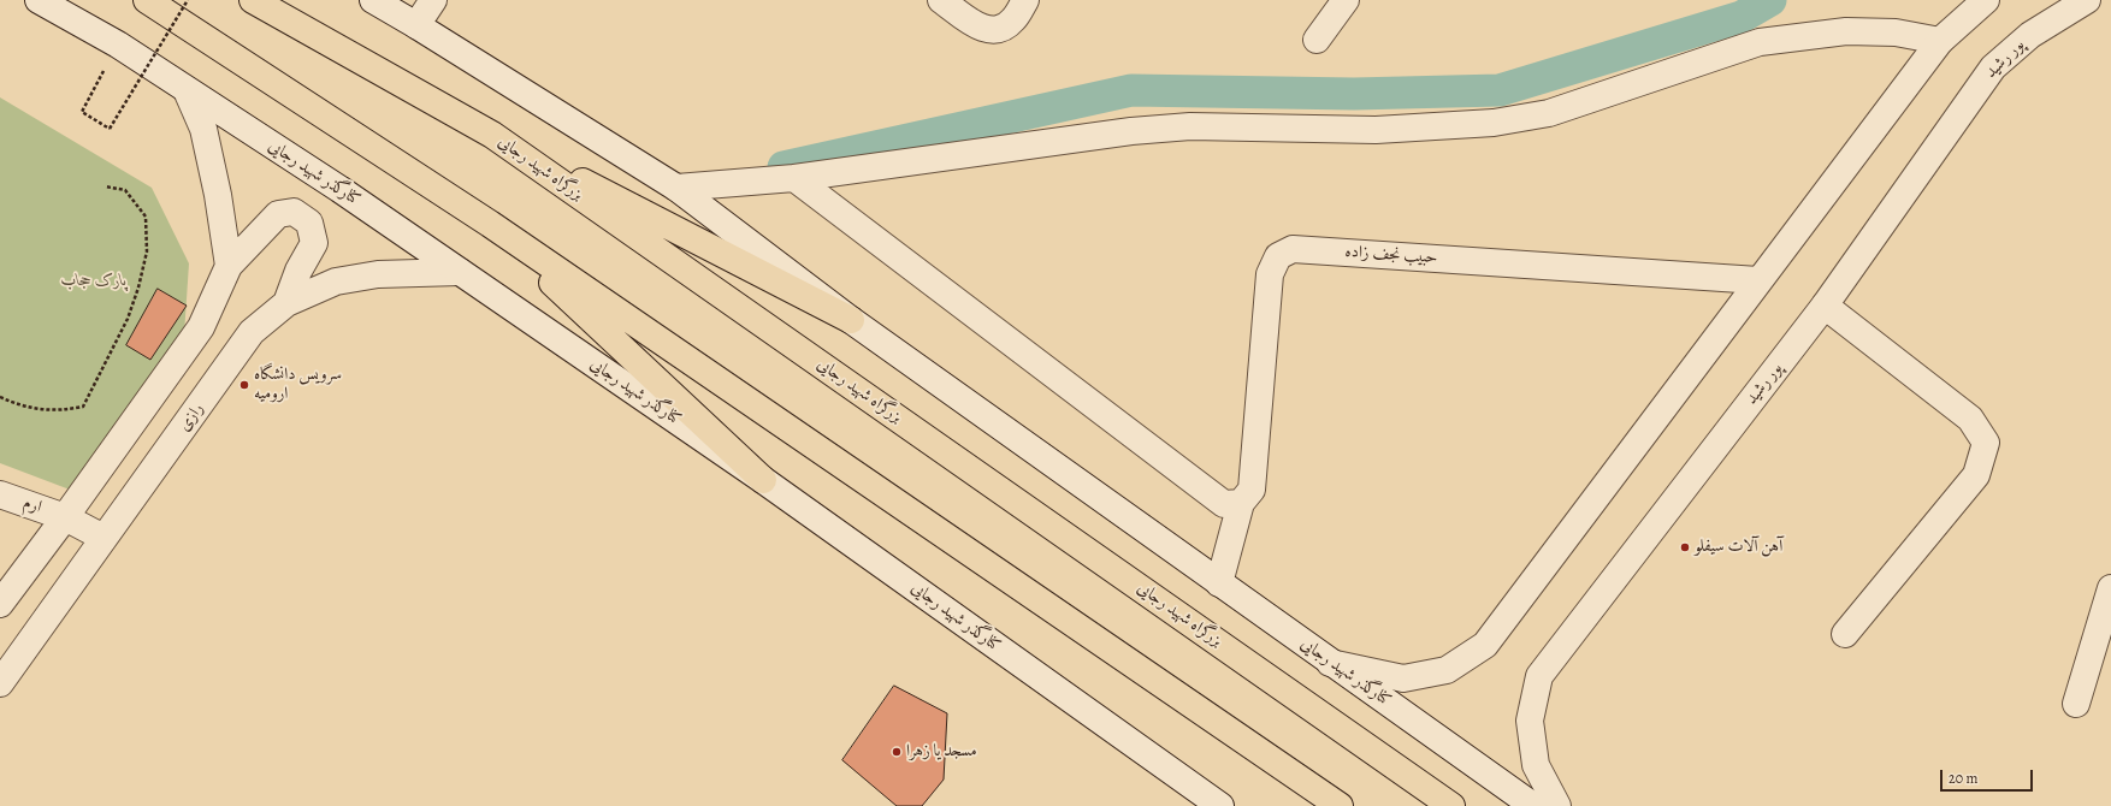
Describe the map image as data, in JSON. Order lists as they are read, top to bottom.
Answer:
{
  "streets": {
    "highway": ["بزرگراه شهید رجایی"],
    "street": [
      "پور رشید",
      "کنارگذر شهید رجایی",
      "حبیب نجف زاده",
      "رازی",
      "ارم"
    ]
  },
  "crossings": [
    ["کنارگذر شهید رجایی", "حبیب نجف زاده"],
    ["کنارگذر شهید رجایی", "رازی"],
    ["رازی", "ارم"]
  ],
  "parks": ["پارک حجاب"],
  "places": ["سرویس دانشگاه ارومیه", "آهن آلات سیفلو", "مسجد یا زهرا"],
  "scale_bar": "20 m"
}
